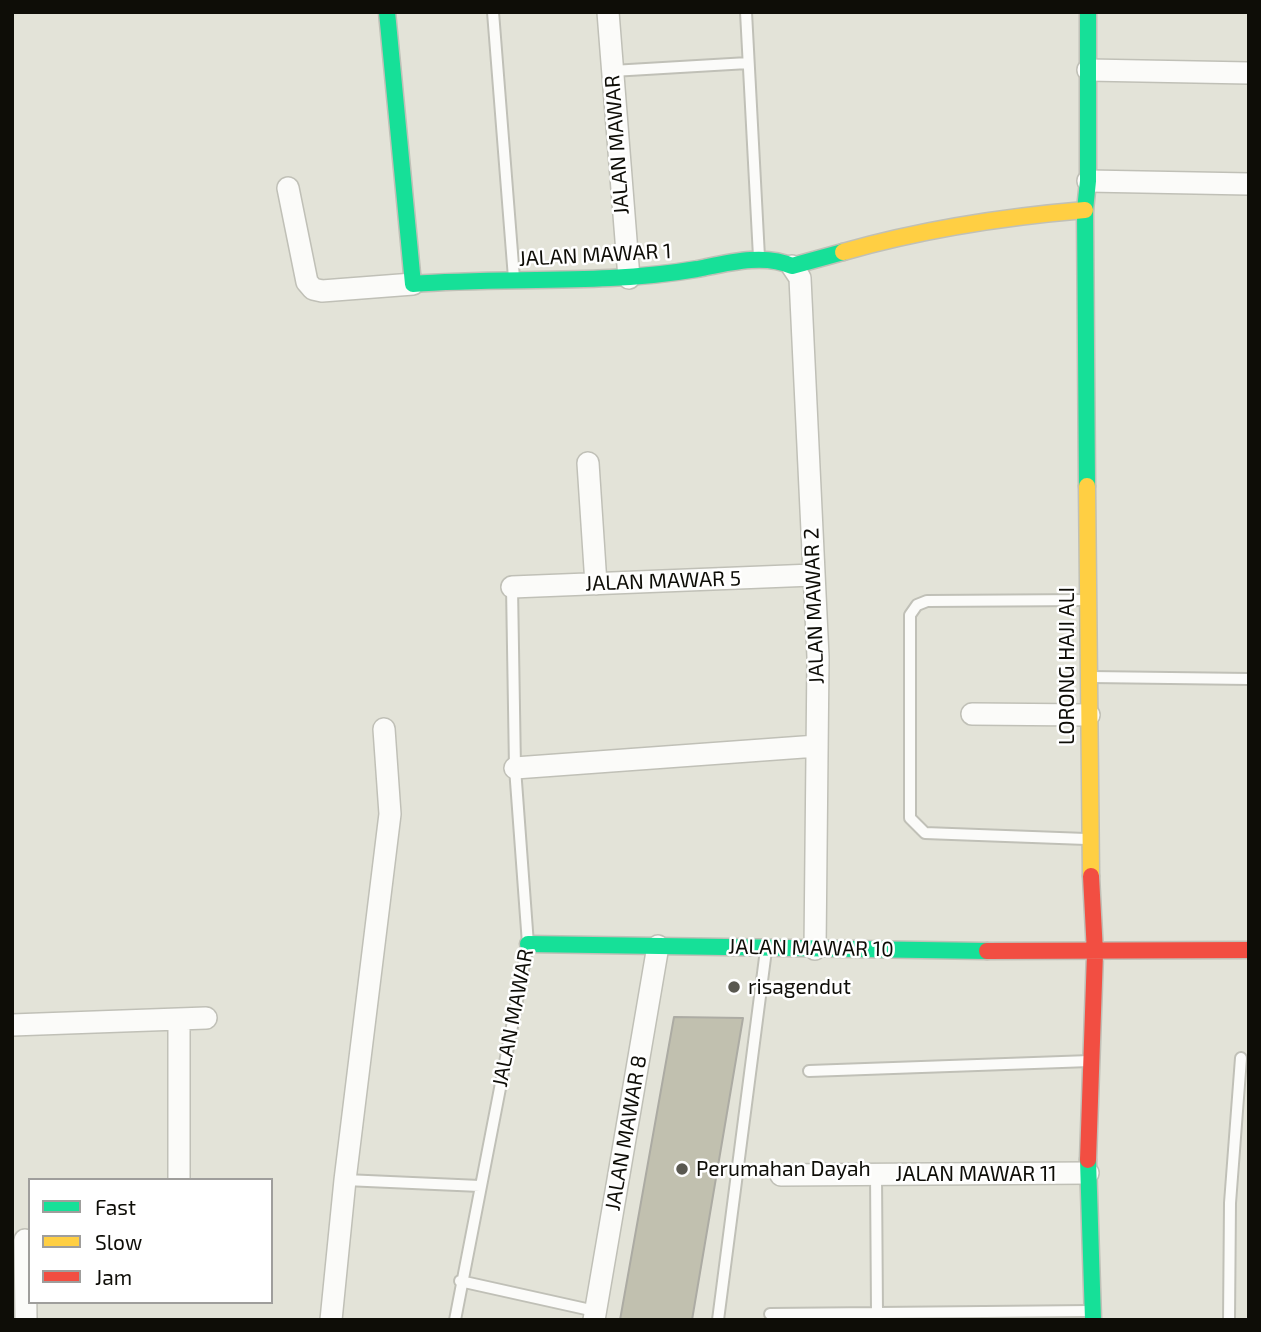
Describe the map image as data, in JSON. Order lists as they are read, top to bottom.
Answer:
{
  "streets": {
    "street": [
      "JALAN MAWAR",
      "JALAN MAWAR 1",
      "JALAN MAWAR 5",
      "JALAN MAWAR 2",
      "LORONG HAJI ALI",
      "JALAN MAWAR 10",
      "JALAN MAWAR 8",
      "JALAN MAWAR 11"
    ]
  },
  "crossings": [
    ["JALAN MAWAR", "JALAN MAWAR 1"],
    ["JALAN MAWAR", "JALAN MAWAR 5"],
    ["JALAN MAWAR", "JALAN MAWAR 10"],
    ["JALAN MAWAR 1", "JALAN MAWAR 2"],
    ["JALAN MAWAR 1", "LORONG HAJI ALI"],
    ["JALAN MAWAR 5", "JALAN MAWAR 2"],
    ["JALAN MAWAR 2", "JALAN MAWAR 10"],
    ["LORONG HAJI ALI", "JALAN MAWAR 10"],
    ["LORONG HAJI ALI", "JALAN MAWAR 11"],
    ["JALAN MAWAR 10", "JALAN MAWAR 8"]
  ],
  "places": ["risagendut", "Perumahan Dayah"],
  "legend": ["Fast", "Slow", "Jam"]
}
